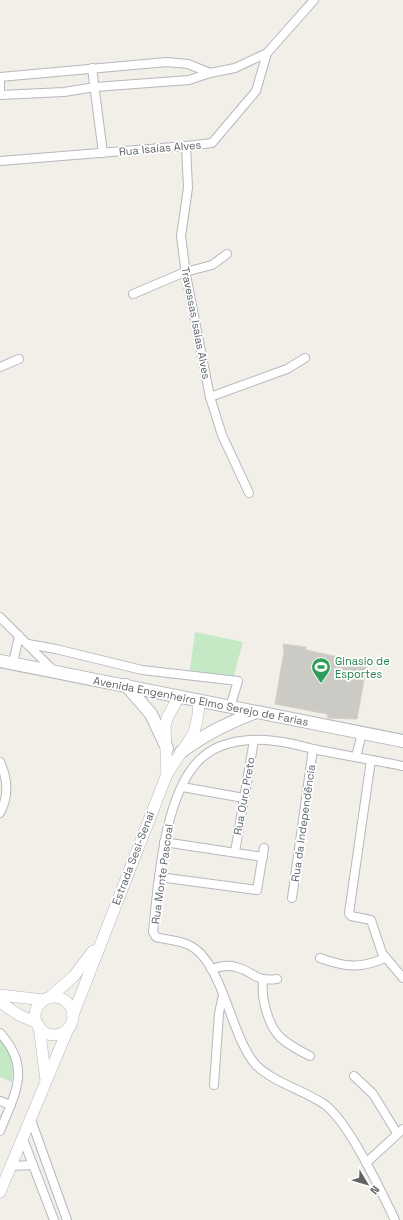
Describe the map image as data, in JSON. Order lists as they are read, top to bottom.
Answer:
{
  "streets": {
    "main road": ["Avenida Engenheiro Elmo Serejo de Farias"],
    "street": [
      "Rua Isaías Alves",
      "Travessas Isaias Alves",
      "Rua Ouro Preto",
      "Rua da Independência",
      "Estrada Sesi-Senai",
      "Rua Monte Pascoal"
    ]
  },
  "crossings": [
    ["Rua Isaías Alves", "Travessas Isaias Alves"],
    ["Avenida Engenheiro Elmo Serejo de Farias", "Estrada Sesi-Senai"],
    ["Rua Ouro Preto", "Rua Monte Pascoal"],
    ["Rua da Independência", "Rua Monte Pascoal"]
  ],
  "places": {
    "sports": ["Ginasio de Esportes"]
  },
  "north": "bottom right"
}
